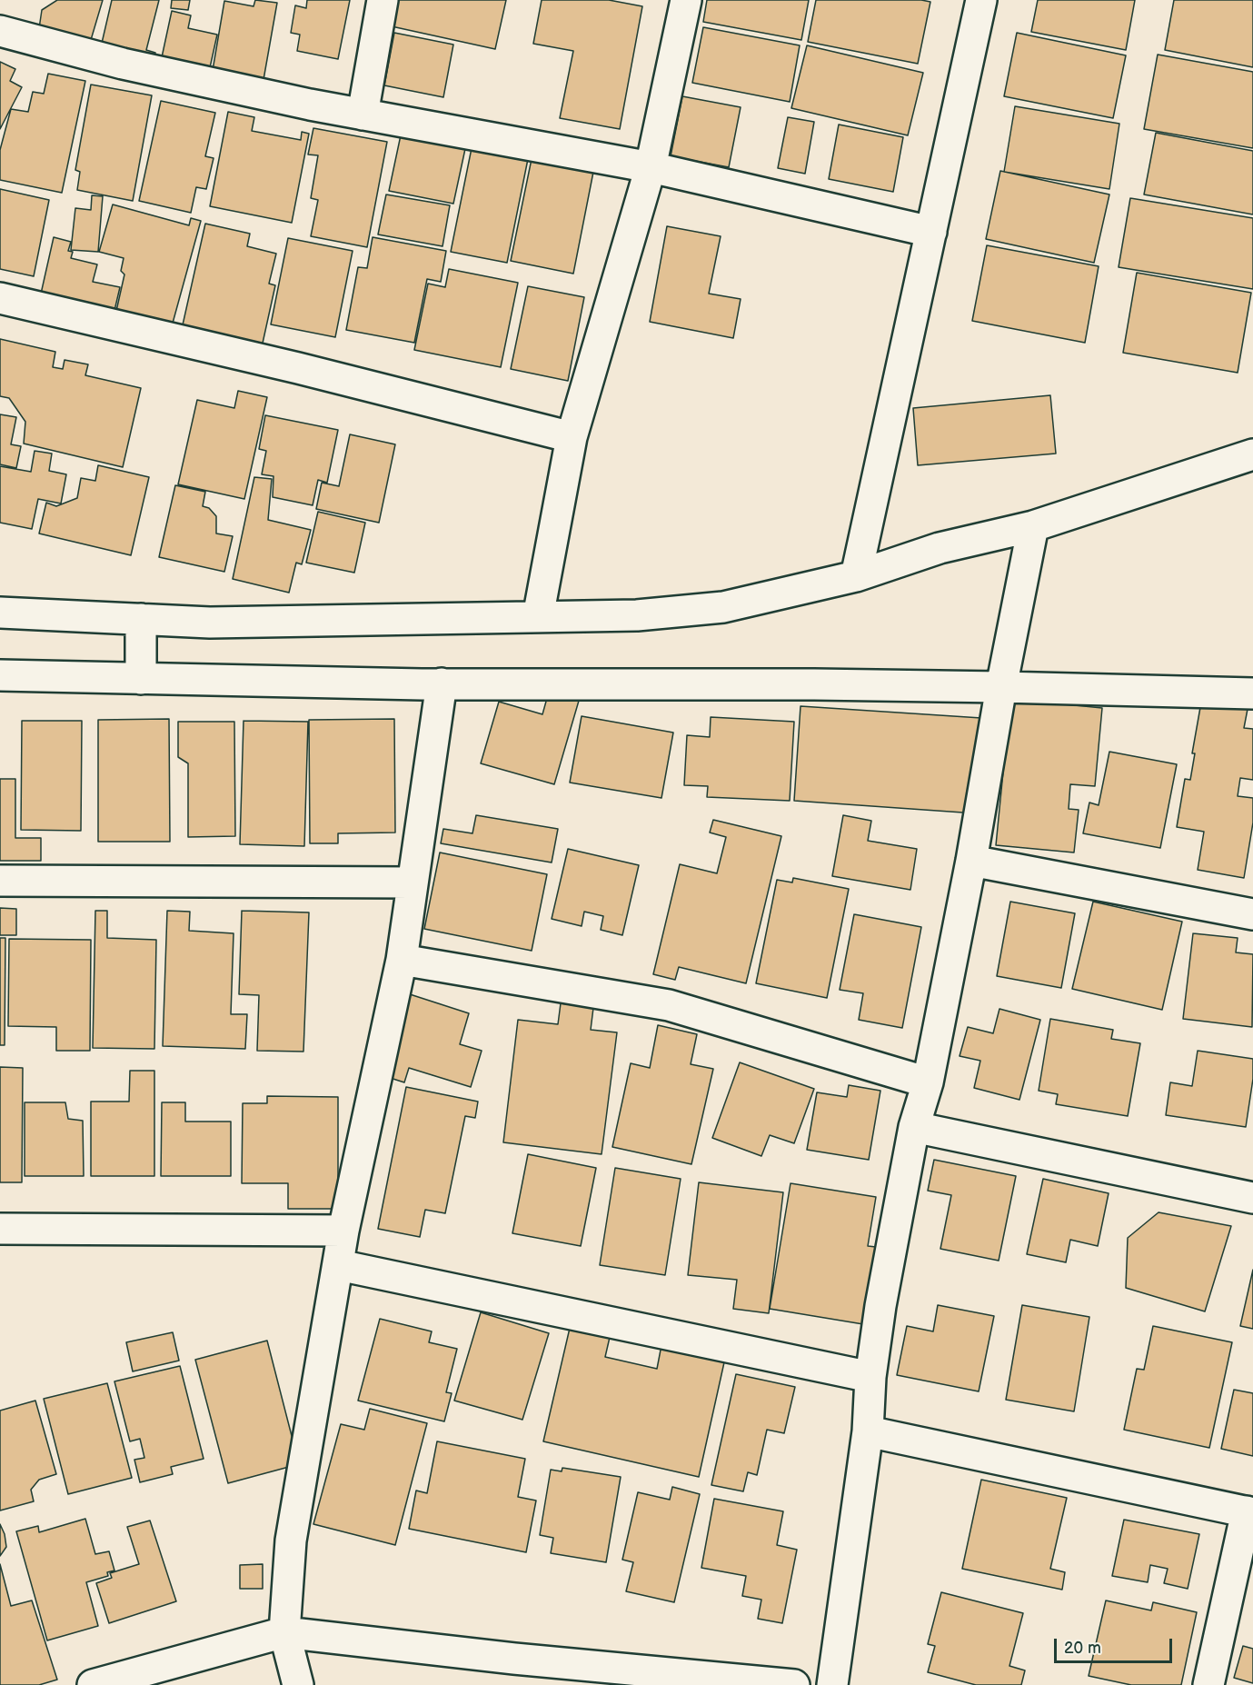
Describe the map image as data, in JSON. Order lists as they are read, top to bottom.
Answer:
{
  "scale_bar": "20 m"
}
